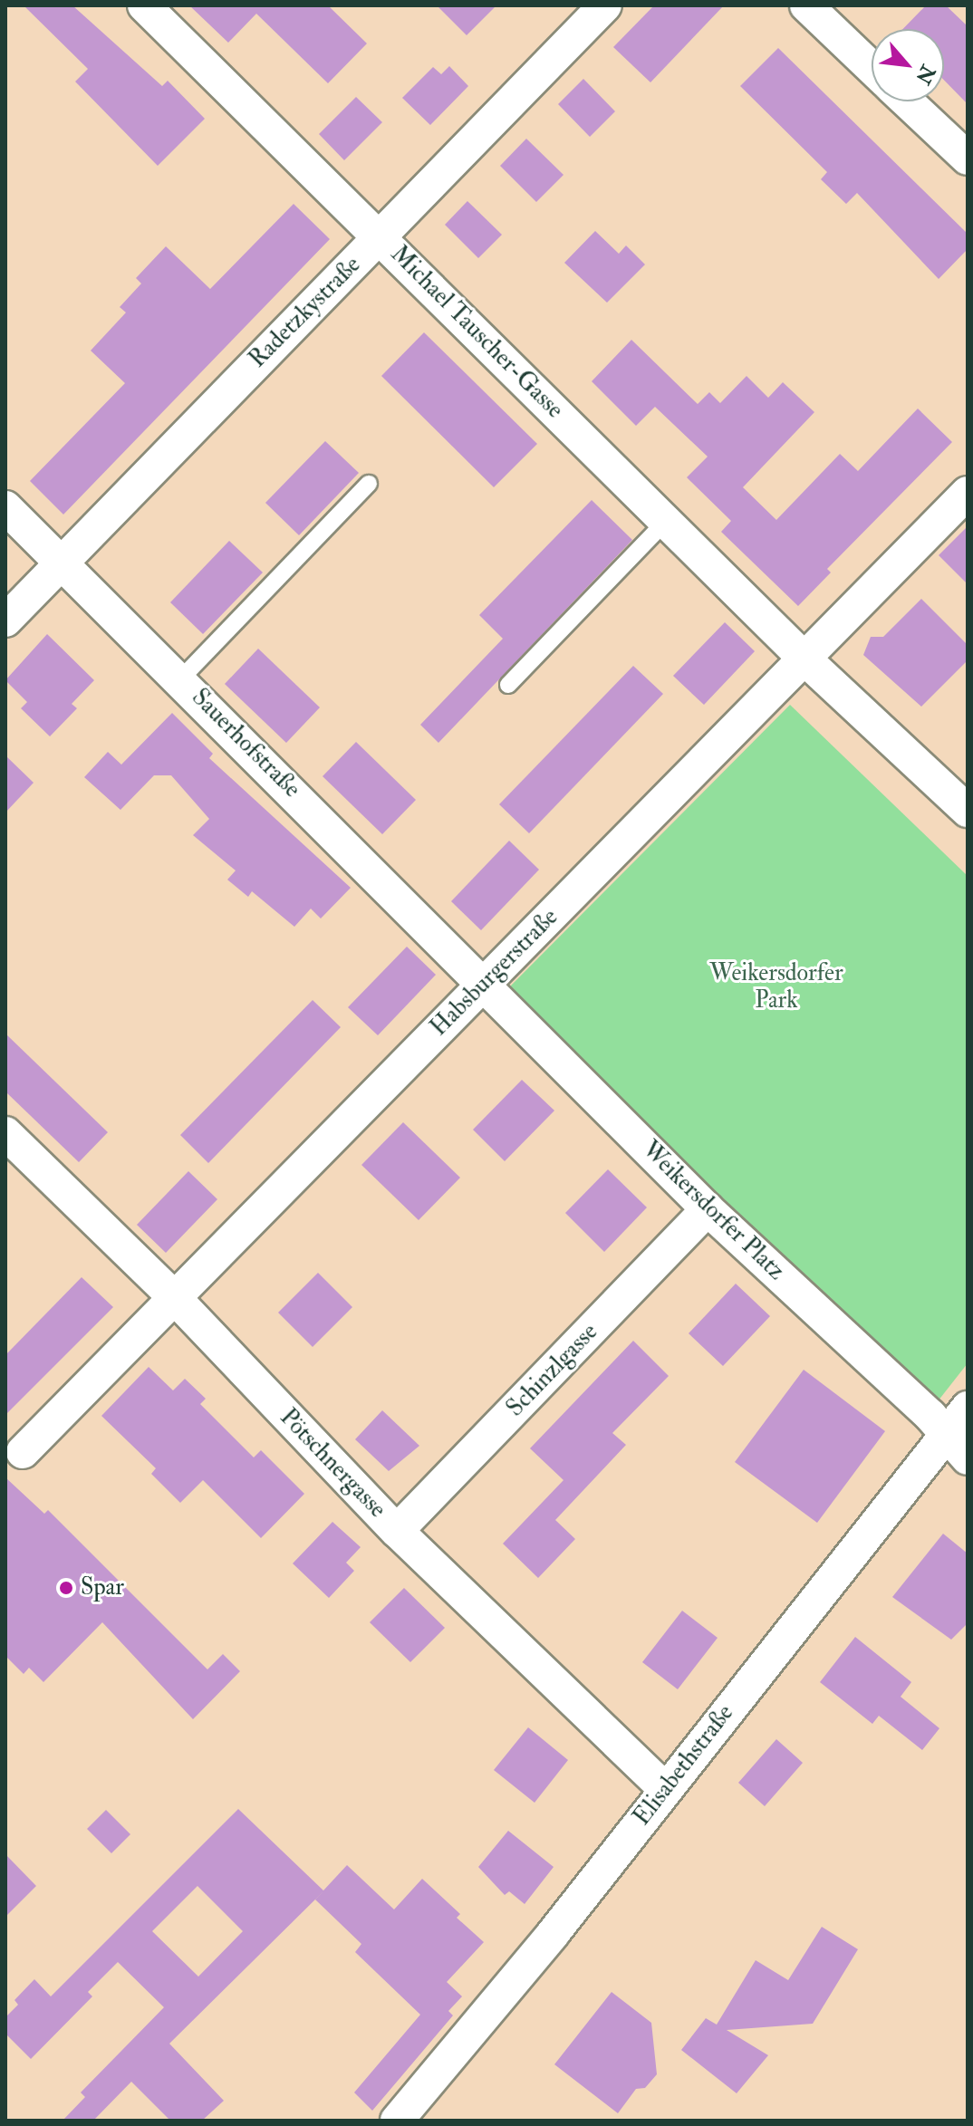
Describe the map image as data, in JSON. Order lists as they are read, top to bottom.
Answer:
{
  "streets": {
    "street": [
      "Radetzkystraße",
      "Michael Tauscher-Gasse",
      "Sauerhofstraße",
      "Habsburgerstraße",
      "Weikersdorfer Platz",
      "Schinzlgasse",
      "Pötschnergasse",
      "Elisabethstraße"
    ]
  },
  "crossings": [
    ["Radetzkystraße", "Michael Tauscher-Gasse"],
    ["Radetzkystraße", "Sauerhofstraße"],
    ["Michael Tauscher-Gasse", "Habsburgerstraße"],
    ["Sauerhofstraße", "Habsburgerstraße"],
    ["Sauerhofstraße", "Weikersdorfer Platz"],
    ["Habsburgerstraße", "Weikersdorfer Platz"],
    ["Habsburgerstraße", "Pötschnergasse"],
    ["Weikersdorfer Platz", "Schinzlgasse"],
    ["Weikersdorfer Platz", "Elisabethstraße"],
    ["Schinzlgasse", "Pötschnergasse"],
    ["Pötschnergasse", "Elisabethstraße"]
  ],
  "parks": ["Weikersdorfer Park"],
  "places": ["Spar"],
  "north": "bottom right"
}
